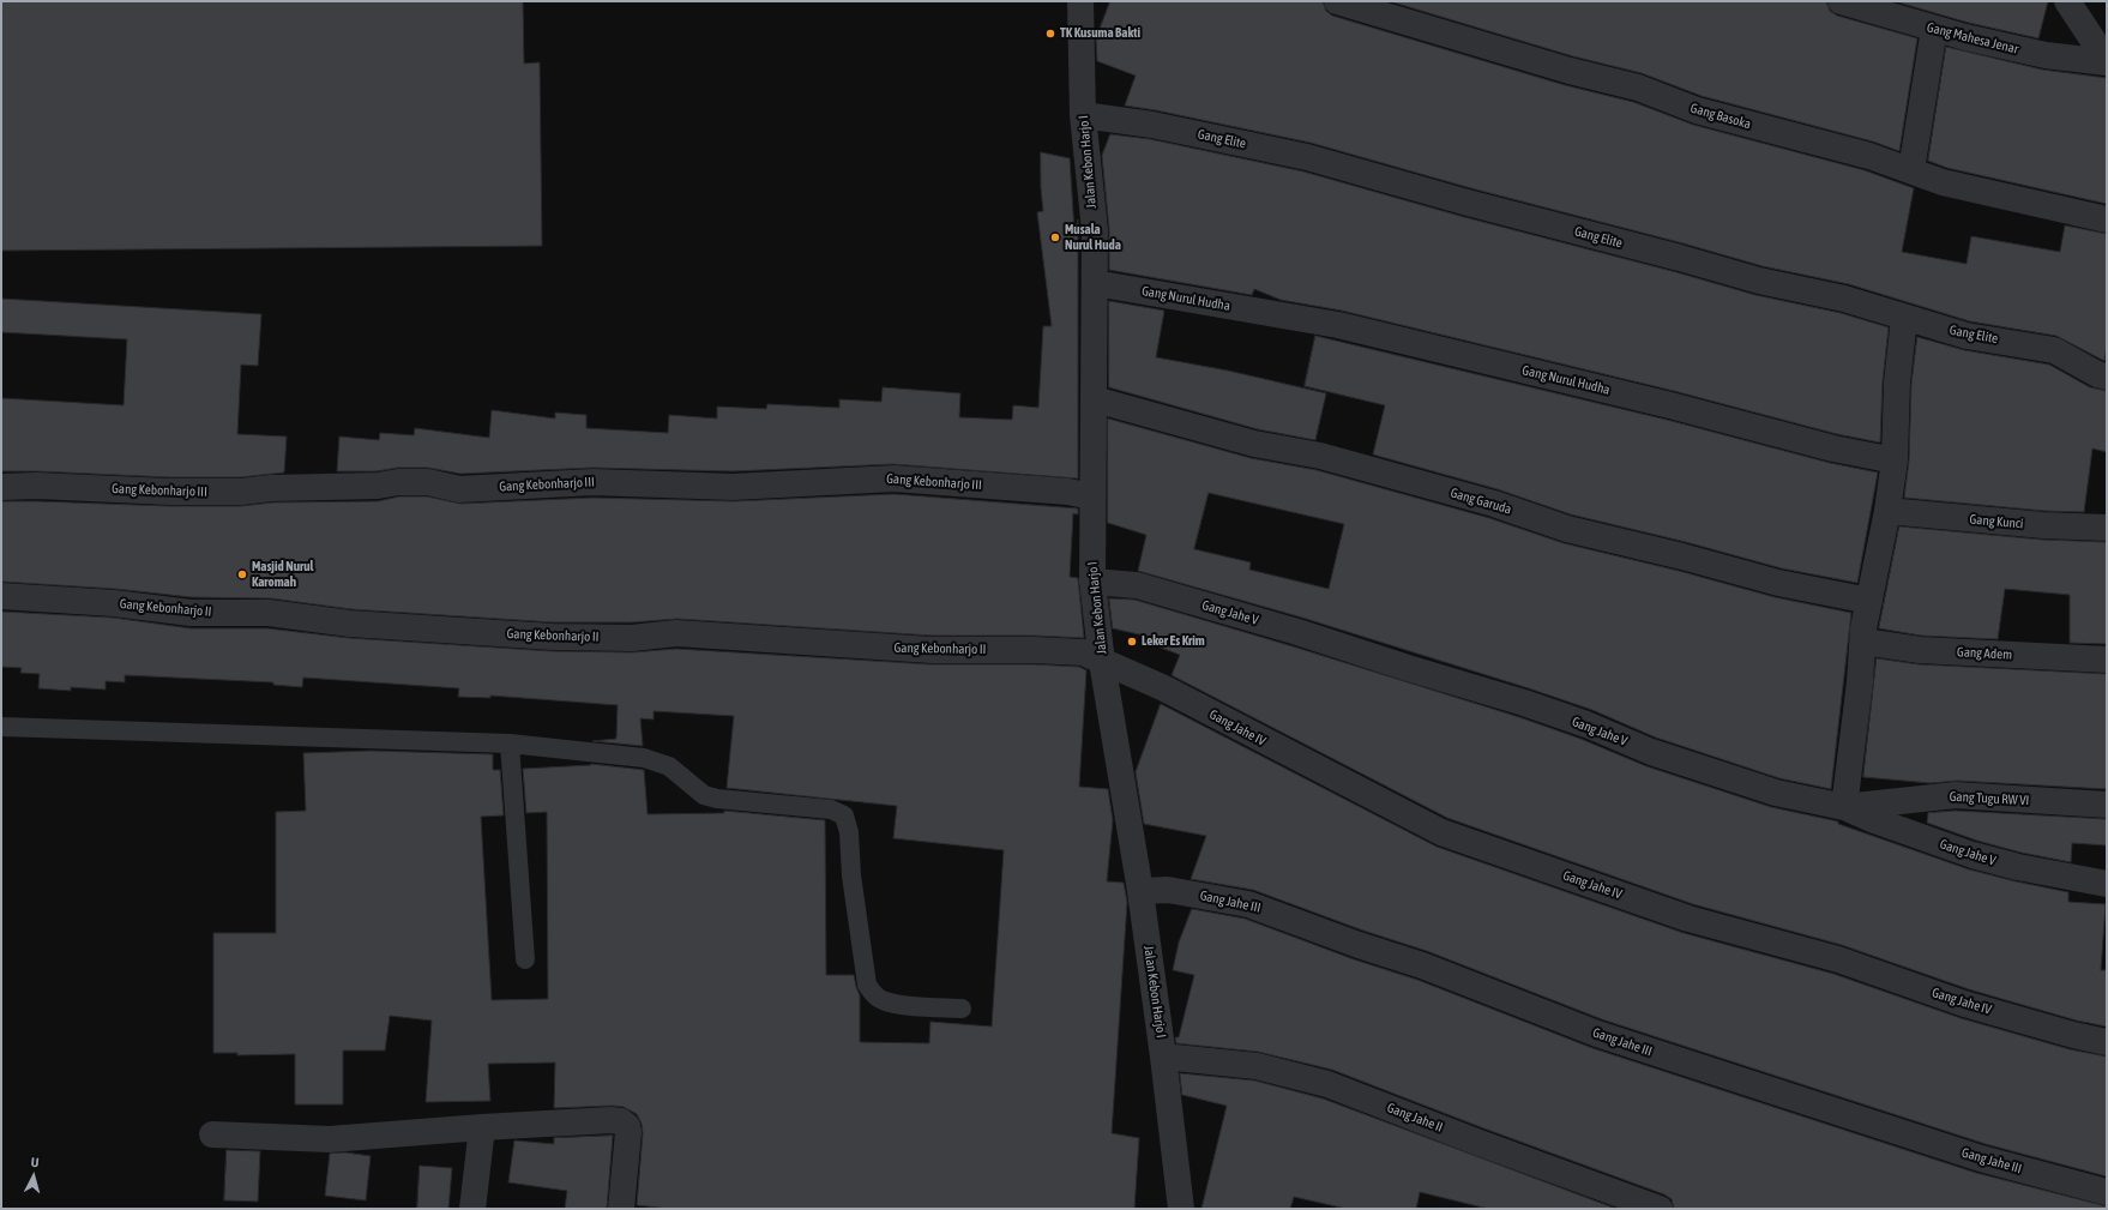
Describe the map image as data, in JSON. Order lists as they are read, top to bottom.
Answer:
{
  "streets": {
    "street": [
      "Gang Mahesa Jenar",
      "Gang Basoka",
      "Gang Elite",
      "Jalan Kebon Harjo I",
      "Gang Nurul Hudha",
      "Gang Kebonharjo III",
      "Gang Garuda",
      "Gang Kunci",
      "Gang Kebonharjo II",
      "Gang Jahe V",
      "Gang Adem",
      "Gang Jahe IV",
      "Gang Tugu RW VI",
      "Gang Jahe III",
      "Gang Jahe II"
    ]
  },
  "crossings": [
    ["Gang Elite", "Jalan Kebon Harjo I"],
    ["Jalan Kebon Harjo I", "Gang Nurul Hudha"],
    ["Jalan Kebon Harjo I", "Gang Kebonharjo III"],
    ["Jalan Kebon Harjo I", "Gang Garuda"],
    ["Jalan Kebon Harjo I", "Gang Kebonharjo II"],
    ["Jalan Kebon Harjo I", "Gang Jahe V"],
    ["Jalan Kebon Harjo I", "Gang Jahe IV"],
    ["Jalan Kebon Harjo I", "Gang Jahe III"],
    ["Jalan Kebon Harjo I", "Gang Jahe II"],
    ["Gang Kebonharjo II", "Gang Jahe IV"],
    ["Gang Jahe V", "Gang Tugu RW VI"]
  ],
  "places": [
    "TK Kusuma Bakti",
    "Musala Nurul Huda",
    "Masjid Nurul Karomah",
    "Leker Es Krim"
  ],
  "north": "top"
}
